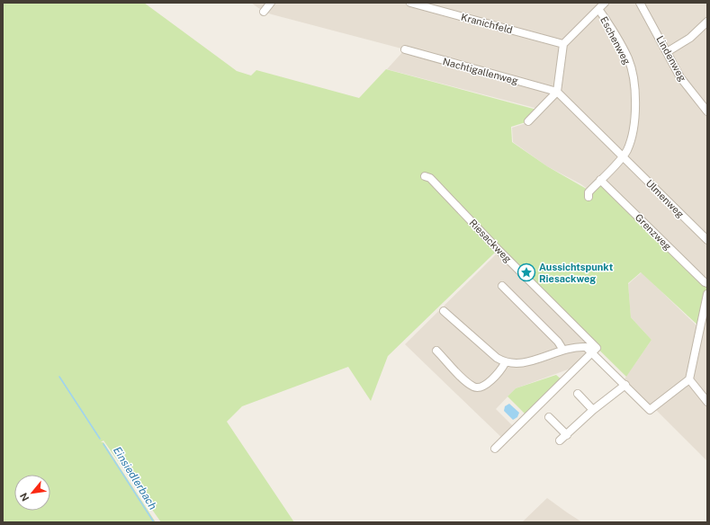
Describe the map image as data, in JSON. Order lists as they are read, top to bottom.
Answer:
{
  "streets": {
    "street": [
      "Kranichfeld",
      "Eschenweg",
      "Lindenweg",
      "Nachtigallenweg",
      "Ulmenweg",
      "Grenzweg",
      "Riesackweg"
    ]
  },
  "crossings": [
    ["Eschenweg", "Ulmenweg"],
    ["Nachtigallenweg", "Ulmenweg"]
  ],
  "water": ["Einsiedlerbach"],
  "places": {
    "place": ["Aussichtspunkt Riesackweg"]
  },
  "north": "bottom left"
}
